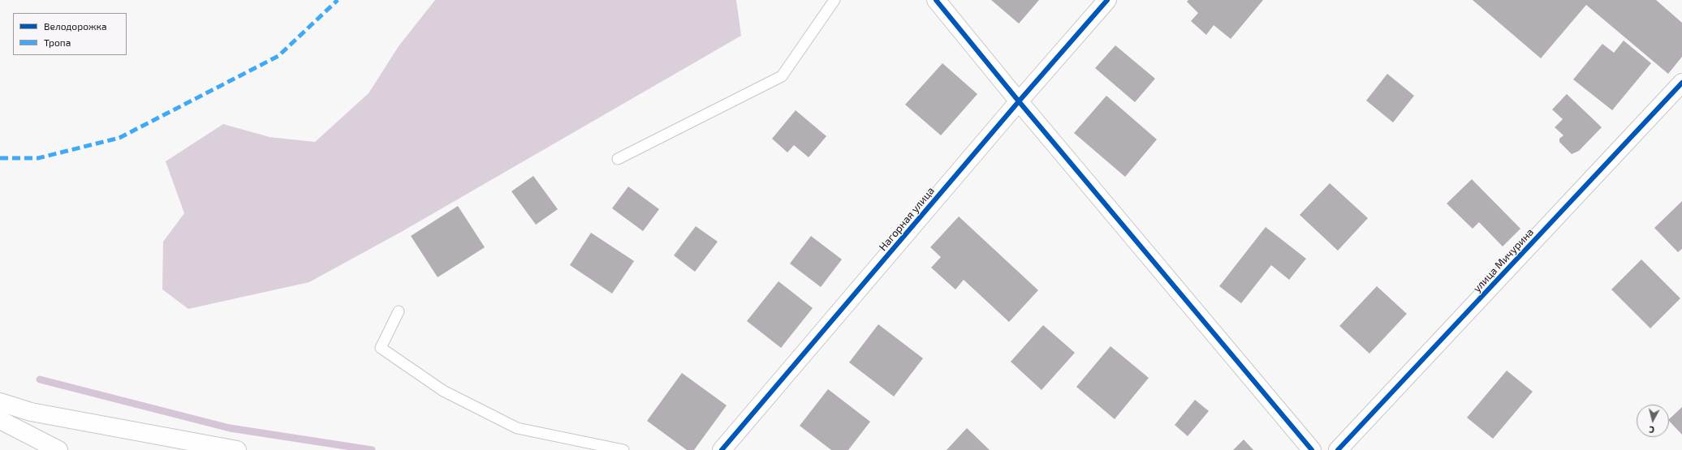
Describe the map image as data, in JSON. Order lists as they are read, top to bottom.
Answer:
{
  "streets": {
    "main road": ["Нагорная улица", "улица Мичурина"]
  },
  "legend": ["Велодорожка", "Тропа"],
  "north": "bottom"
}
